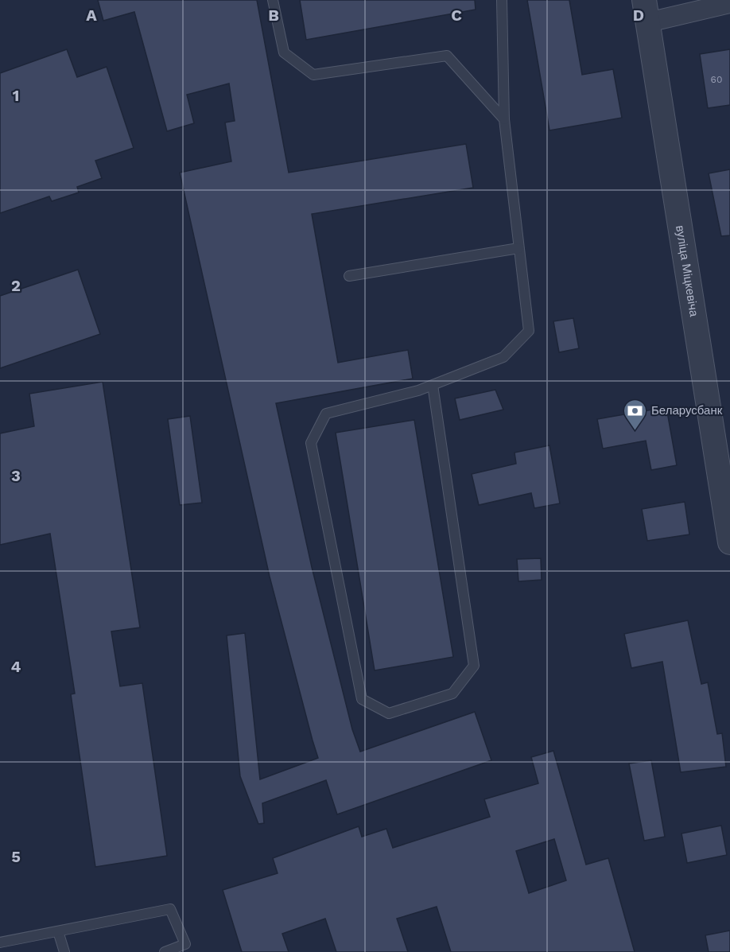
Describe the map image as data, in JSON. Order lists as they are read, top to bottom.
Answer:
{
  "streets": {
    "street": ["вуліца Міцкевіча"]
  },
  "places": {
    "bank": ["Беларусбанк"]
  },
  "house_numbers": ["60"],
  "grid": {
    "columns": [
      "A",
      "B",
      "C",
      "D"
    ],
    "rows": [
      "1",
      "2",
      "3",
      "4",
      "5"
    ]
  }
}
